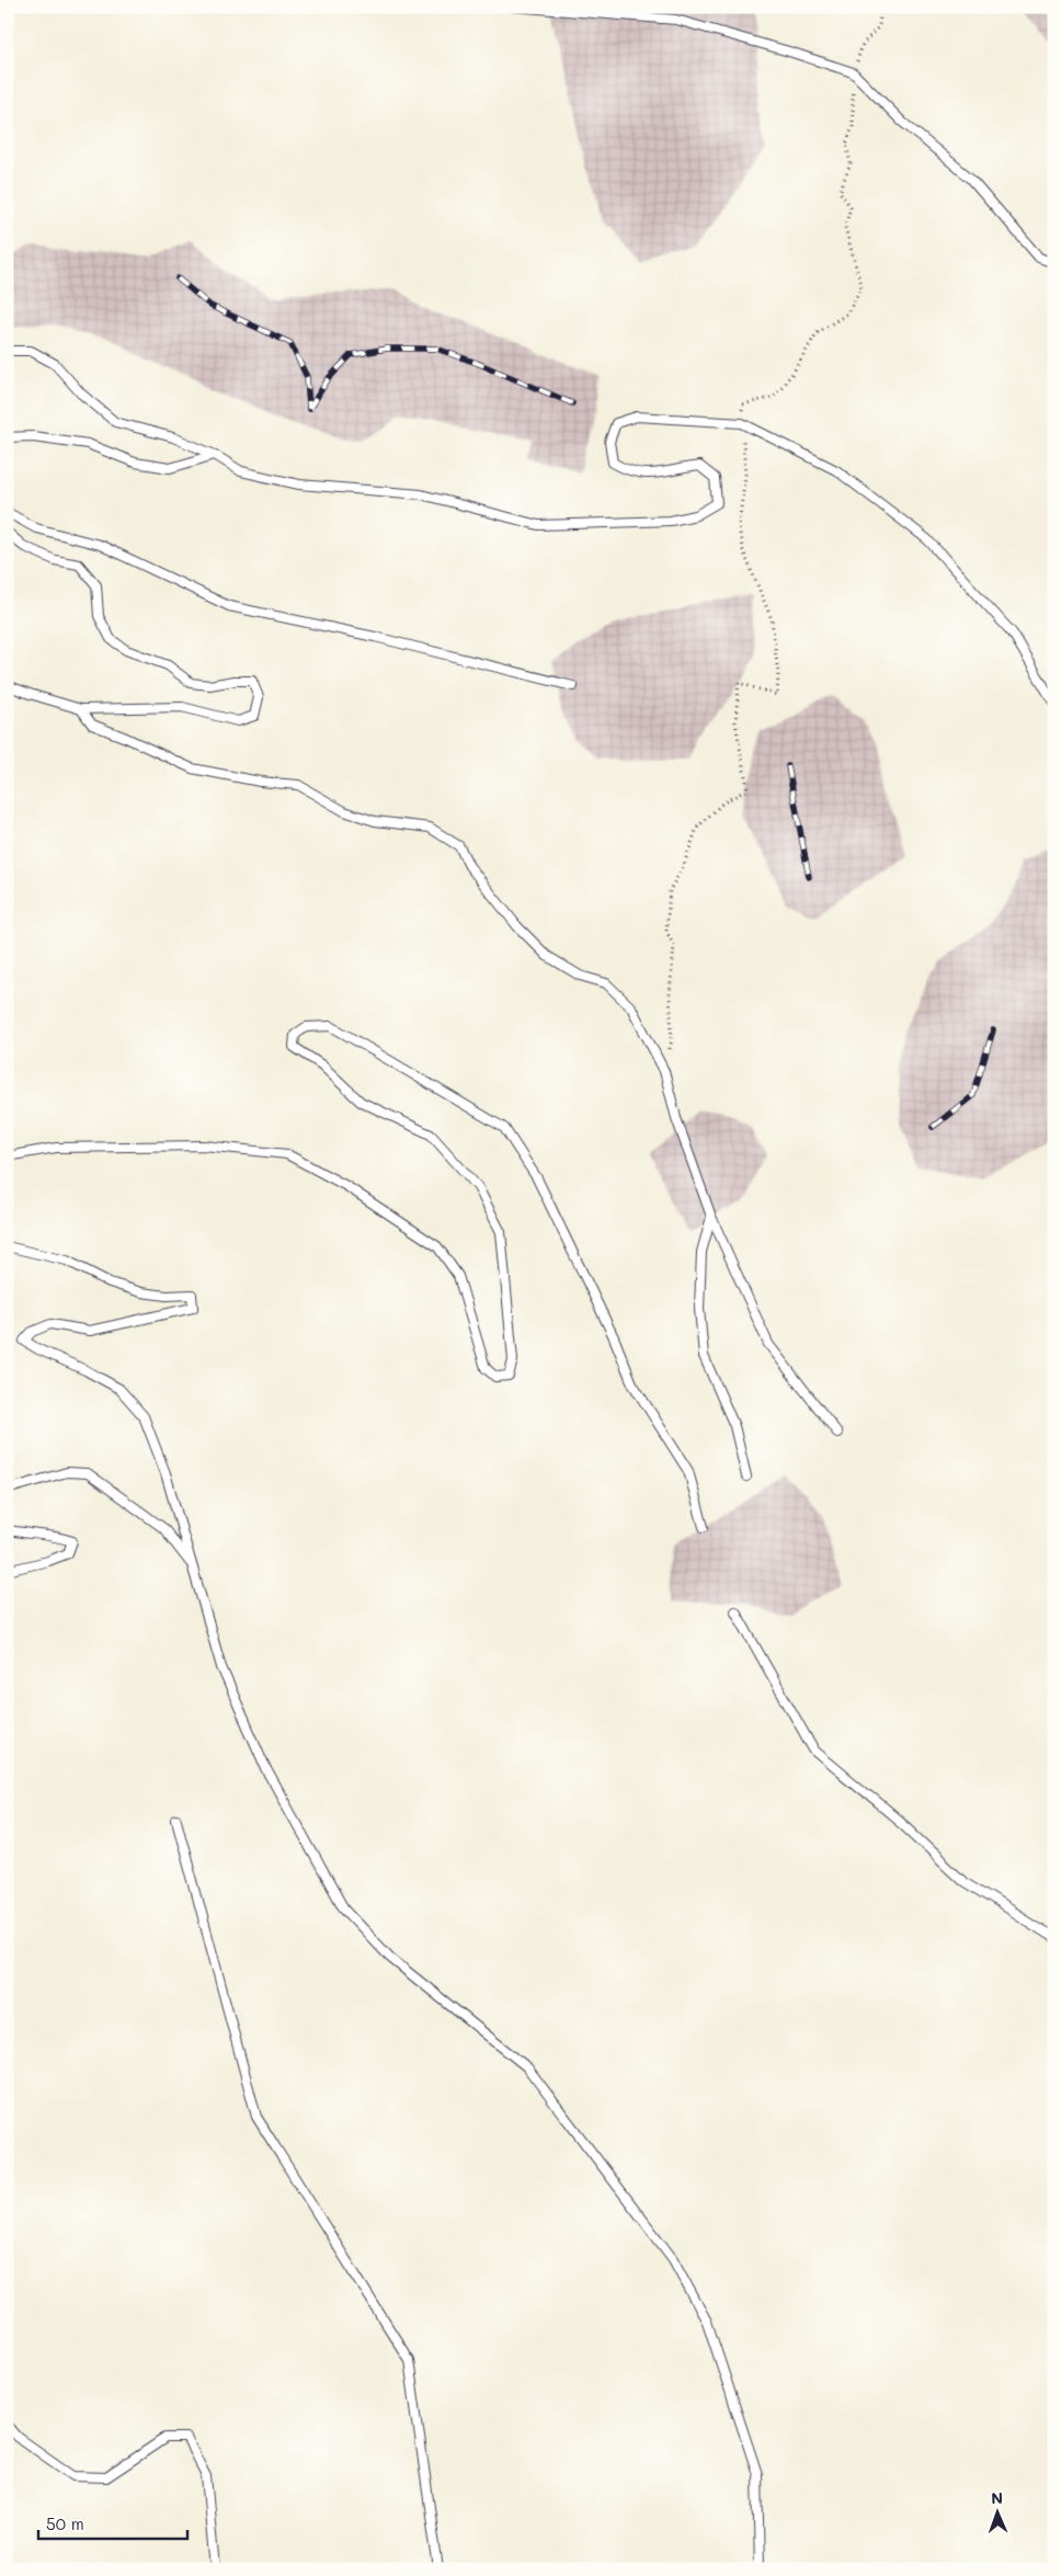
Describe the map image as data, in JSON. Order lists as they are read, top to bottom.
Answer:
{
  "scale_bar": "50 m",
  "north": "top"
}
